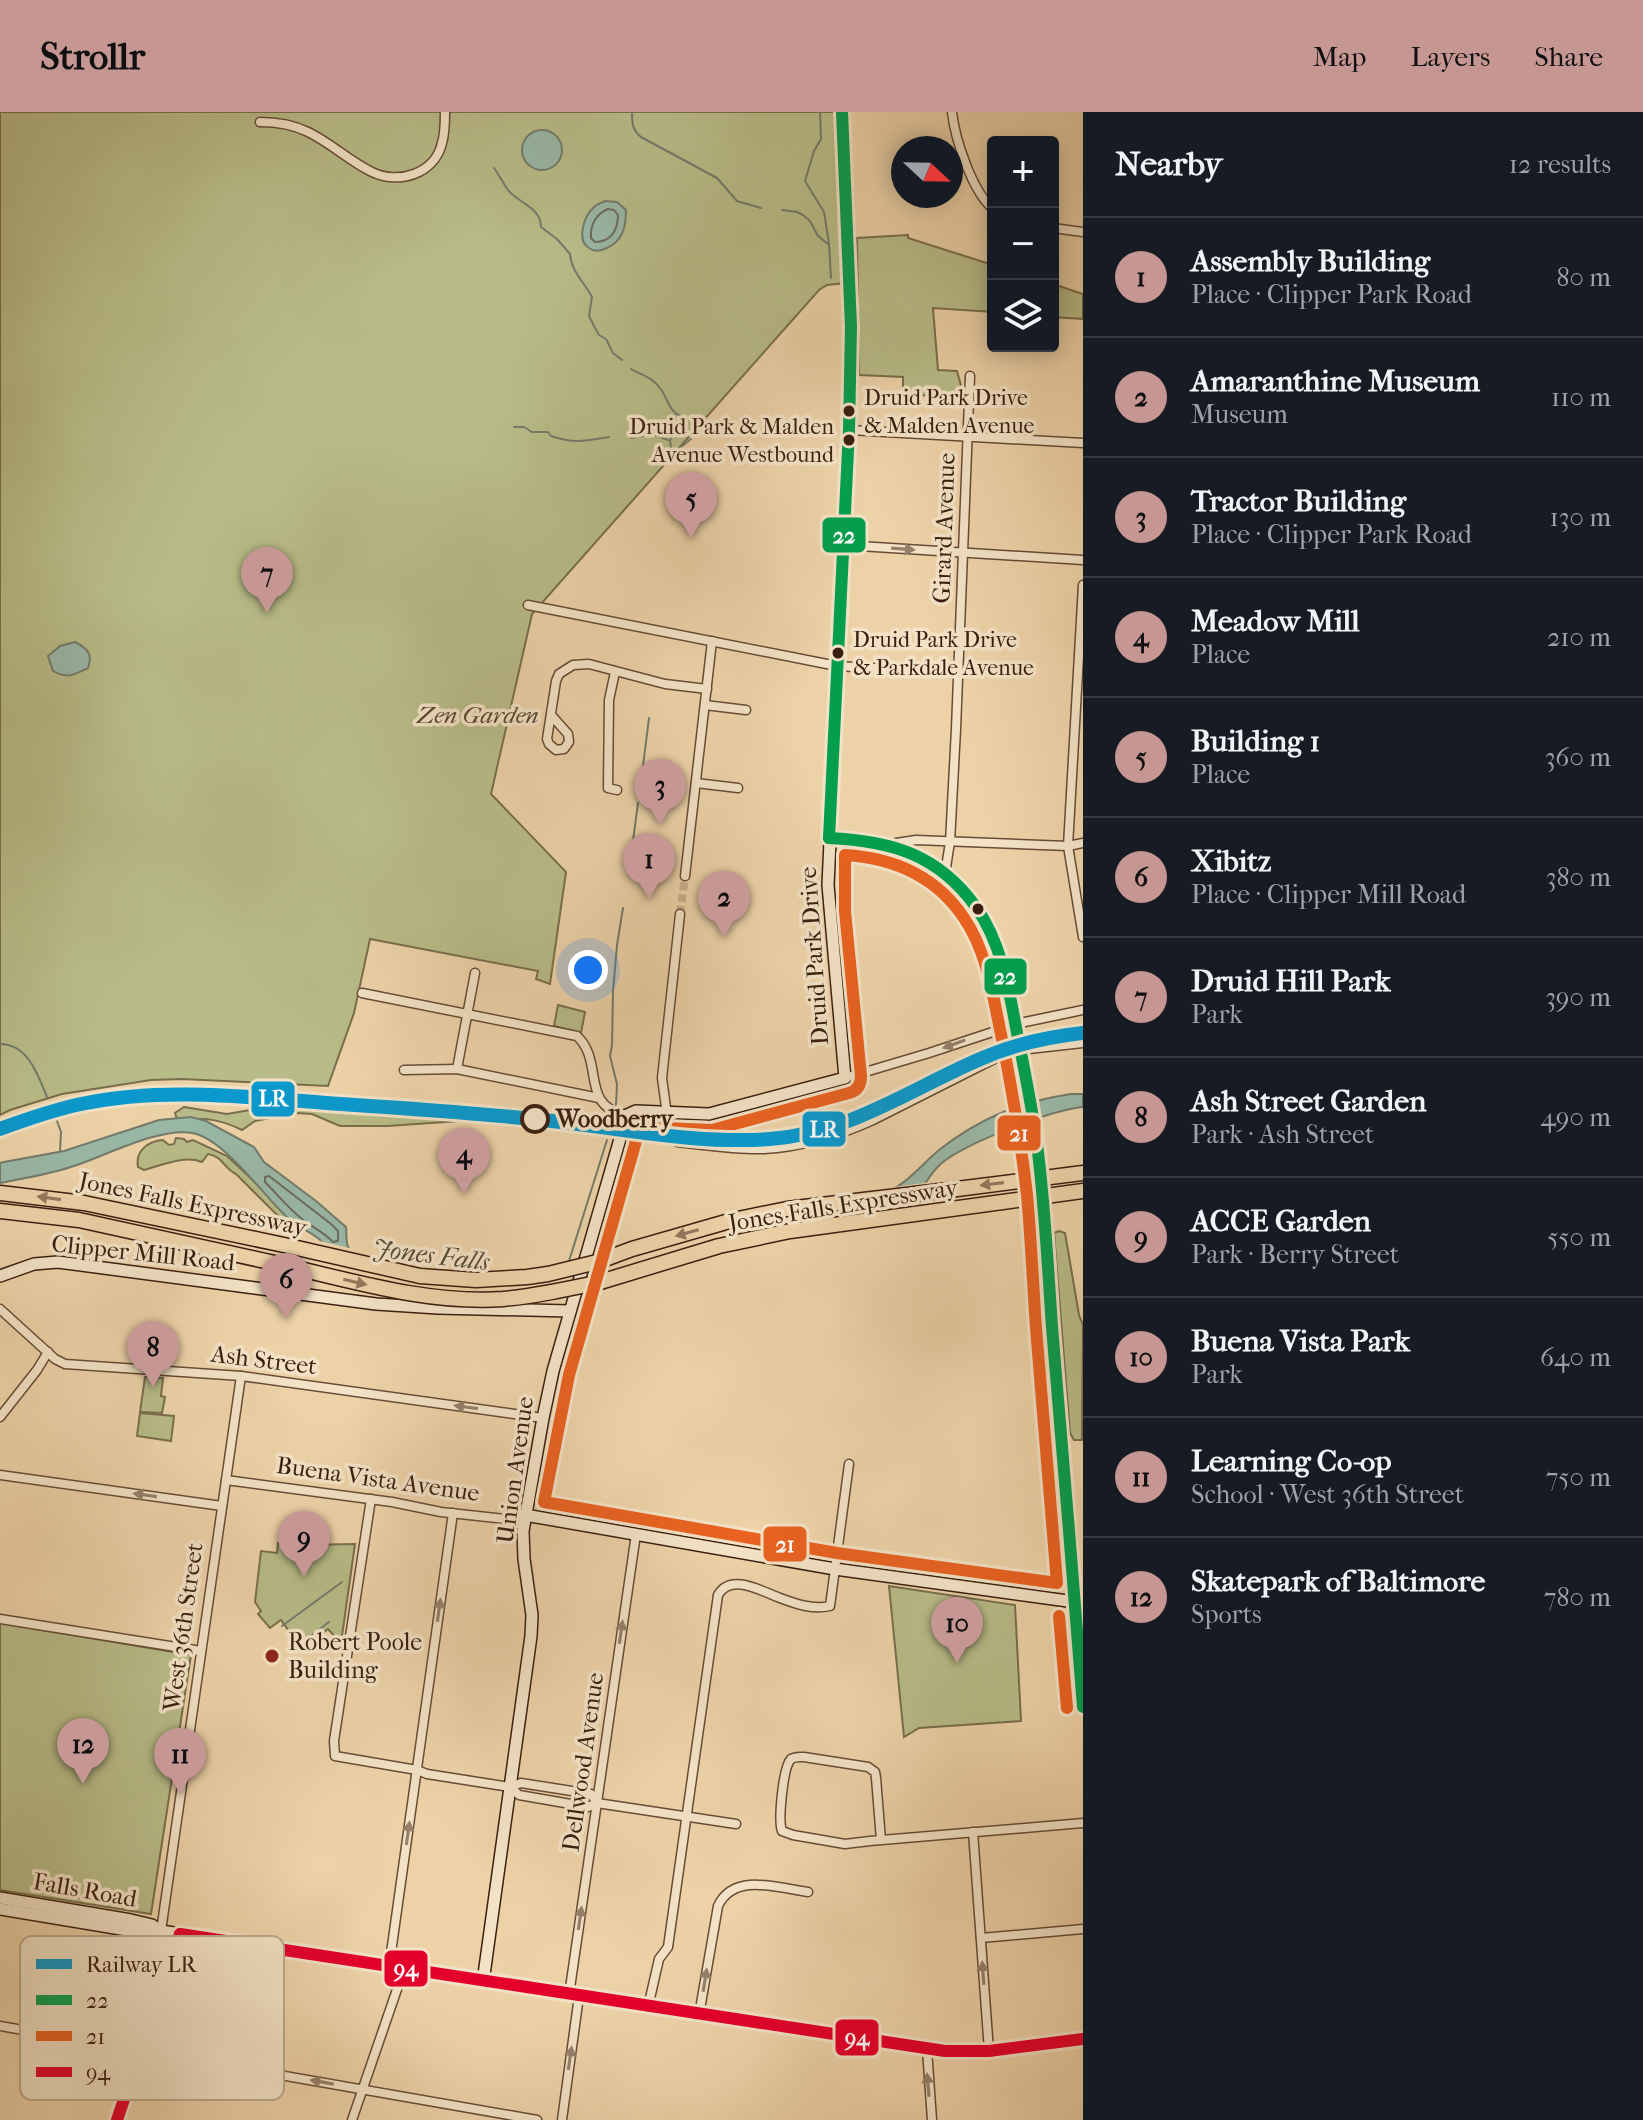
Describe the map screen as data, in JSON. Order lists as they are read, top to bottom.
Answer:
{
  "streets": {
    "highway": ["Jones Falls Expressway"],
    "main road": [
      "Druid Park Drive",
      "Clipper Mill Road",
      "Union Avenue",
      "Buena Vista Avenue",
      "Falls Road"
    ],
    "street": [
      "Girard Avenue",
      "Ash Street",
      "West 36th Street",
      "Dellwood Avenue"
    ]
  },
  "crossings": [
    ["Clipper Mill Road", "Union Avenue"],
    ["Ash Street", "Union Avenue"],
    ["Ash Street", "West 36th Street"],
    ["Union Avenue", "Buena Vista Avenue"],
    ["Union Avenue", "Falls Road"],
    ["Buena Vista Avenue", "West 36th Street"],
    ["Buena Vista Avenue", "Dellwood Avenue"],
    ["West 36th Street", "Falls Road"],
    ["Dellwood Avenue", "Falls Road"]
  ],
  "one_way": ["Ash Street", "Dellwood Avenue"],
  "water": ["Jones Falls"],
  "parks": ["Zen Garden"],
  "places": [
    "Druid Park Drive & Malden Avenue",
    "Druid Park & Malden Avenue Westbound",
    "Druid Park Drive & Parkdale Avenue",
    "Woodberry",
    "Robert Poole Building"
  ],
  "lines": [
    "transit line 22",
    "transit line 21",
    "rail line LR",
    "transit line 94"
  ],
  "legend": [
    "Railway LR",
    "22",
    "21",
    "94"
  ],
  "north": "right",
  "page": {
    "header": "Strollr",
    "nav": ["Map", "Layers", "Share"],
    "heading": ["Nearby", "12 results"],
    "map_buttons": ["+", "−"],
    "list": [
      {
        "mark": "1",
        "name": "Assembly Building",
        "note": "Place · Clipper Park Road",
        "value": "80 m"
      },
      {
        "mark": "2",
        "name": "Amaranthine Museum",
        "note": "Museum",
        "value": "110 m"
      },
      {
        "mark": "3",
        "name": "Tractor Building",
        "note": "Place · Clipper Park Road",
        "value": "130 m"
      },
      {
        "mark": "4",
        "name": "Meadow Mill",
        "note": "Place",
        "value": "210 m"
      },
      {
        "mark": "5",
        "name": "Building 1",
        "note": "Place",
        "value": "360 m"
      },
      {
        "mark": "6",
        "name": "Xibitz",
        "note": "Place · Clipper Mill Road",
        "value": "380 m"
      },
      {
        "mark": "7",
        "name": "Druid Hill Park",
        "note": "Park",
        "value": "390 m"
      },
      {
        "mark": "8",
        "name": "Ash Street Garden",
        "note": "Park · Ash Street",
        "value": "490 m"
      },
      {
        "mark": "9",
        "name": "ACCE Garden",
        "note": "Park · Berry Street",
        "value": "550 m"
      },
      {
        "mark": "10",
        "name": "Buena Vista Park",
        "note": "Park",
        "value": "640 m"
      },
      {
        "mark": "11",
        "name": "Learning Co-op",
        "note": "School · West 36th Street",
        "value": "750 m"
      },
      {
        "mark": "12",
        "name": "Skatepark of Baltimore",
        "note": "Sports",
        "value": "780 m"
      }
    ],
    "pins": [
      "5",
      "7",
      "3",
      "1",
      "2",
      "4",
      "6",
      "8",
      "9",
      "10",
      "12",
      "11"
    ]
  }
}
